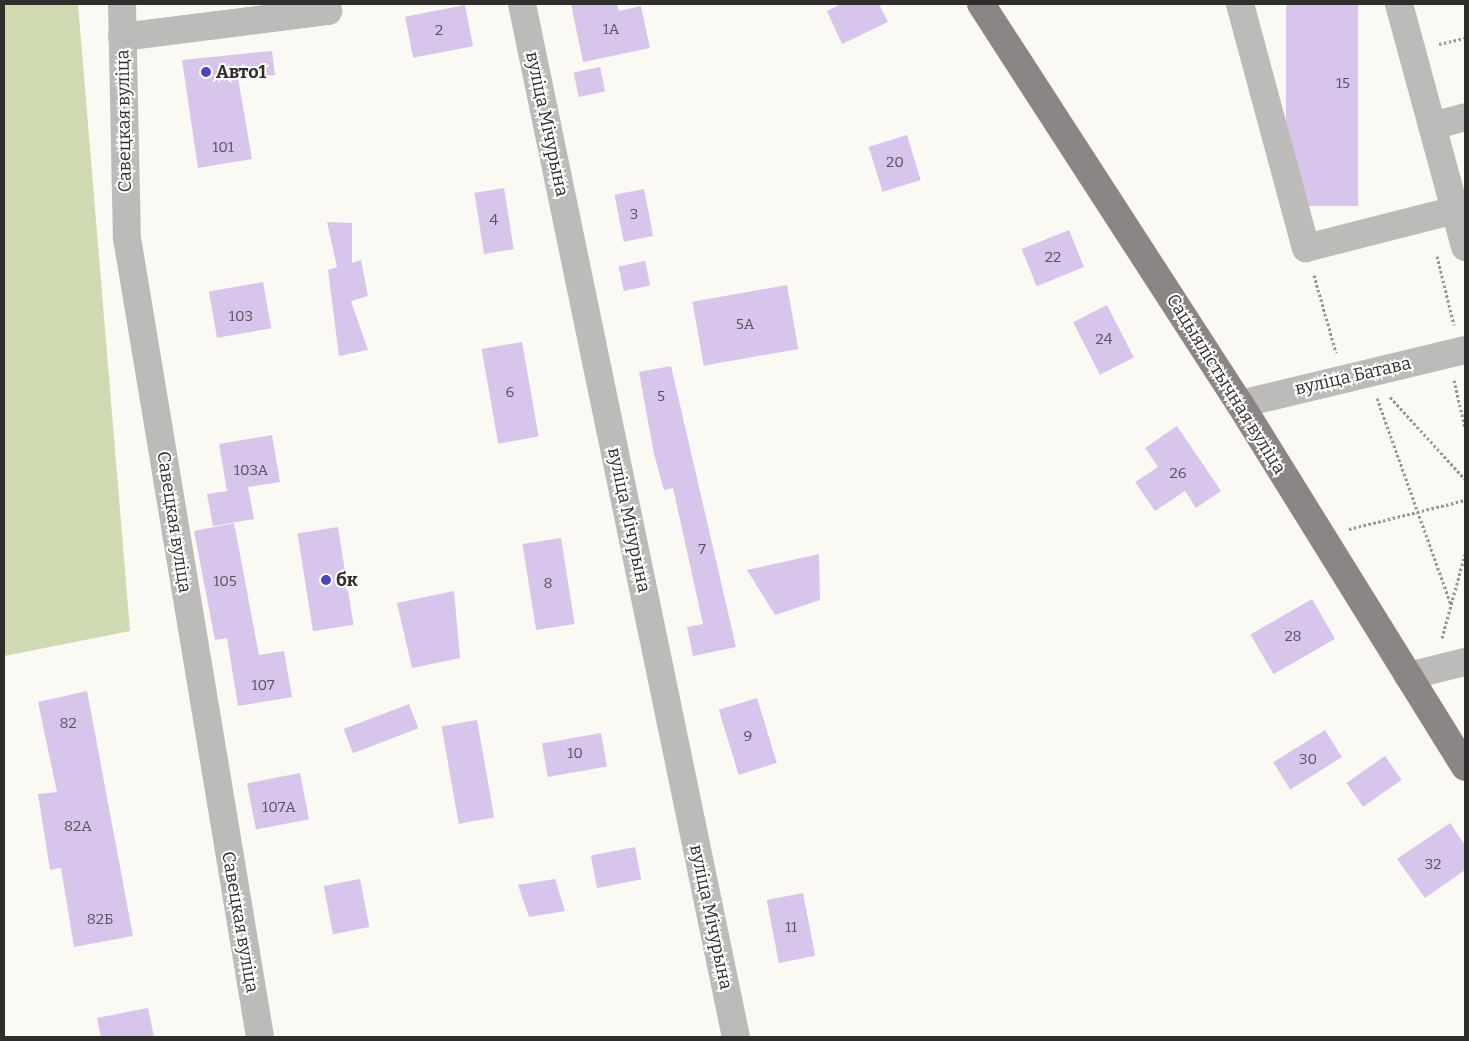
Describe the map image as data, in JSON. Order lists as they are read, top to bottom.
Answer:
{
  "streets": {
    "main road": ["Сацыялістычная вуліца"],
    "street": ["Савецкая вуліца", "вуліца Мічурына", "вуліца Батава"]
  },
  "crossings": [
    ["вуліца Батава", "Сацыялістычная вуліца"]
  ],
  "places": ["Авто1", "бк"],
  "house_numbers": [
    "1А",
    "2",
    "15",
    "101",
    "20",
    "3",
    "4",
    "22",
    "103",
    "5А",
    "24",
    "6",
    "5",
    "103А",
    "26",
    "7",
    "105",
    "8",
    "28",
    "107",
    "82",
    "9",
    "10",
    "30",
    "107А",
    "82А",
    "32",
    "82Б",
    "11"
  ]
}
